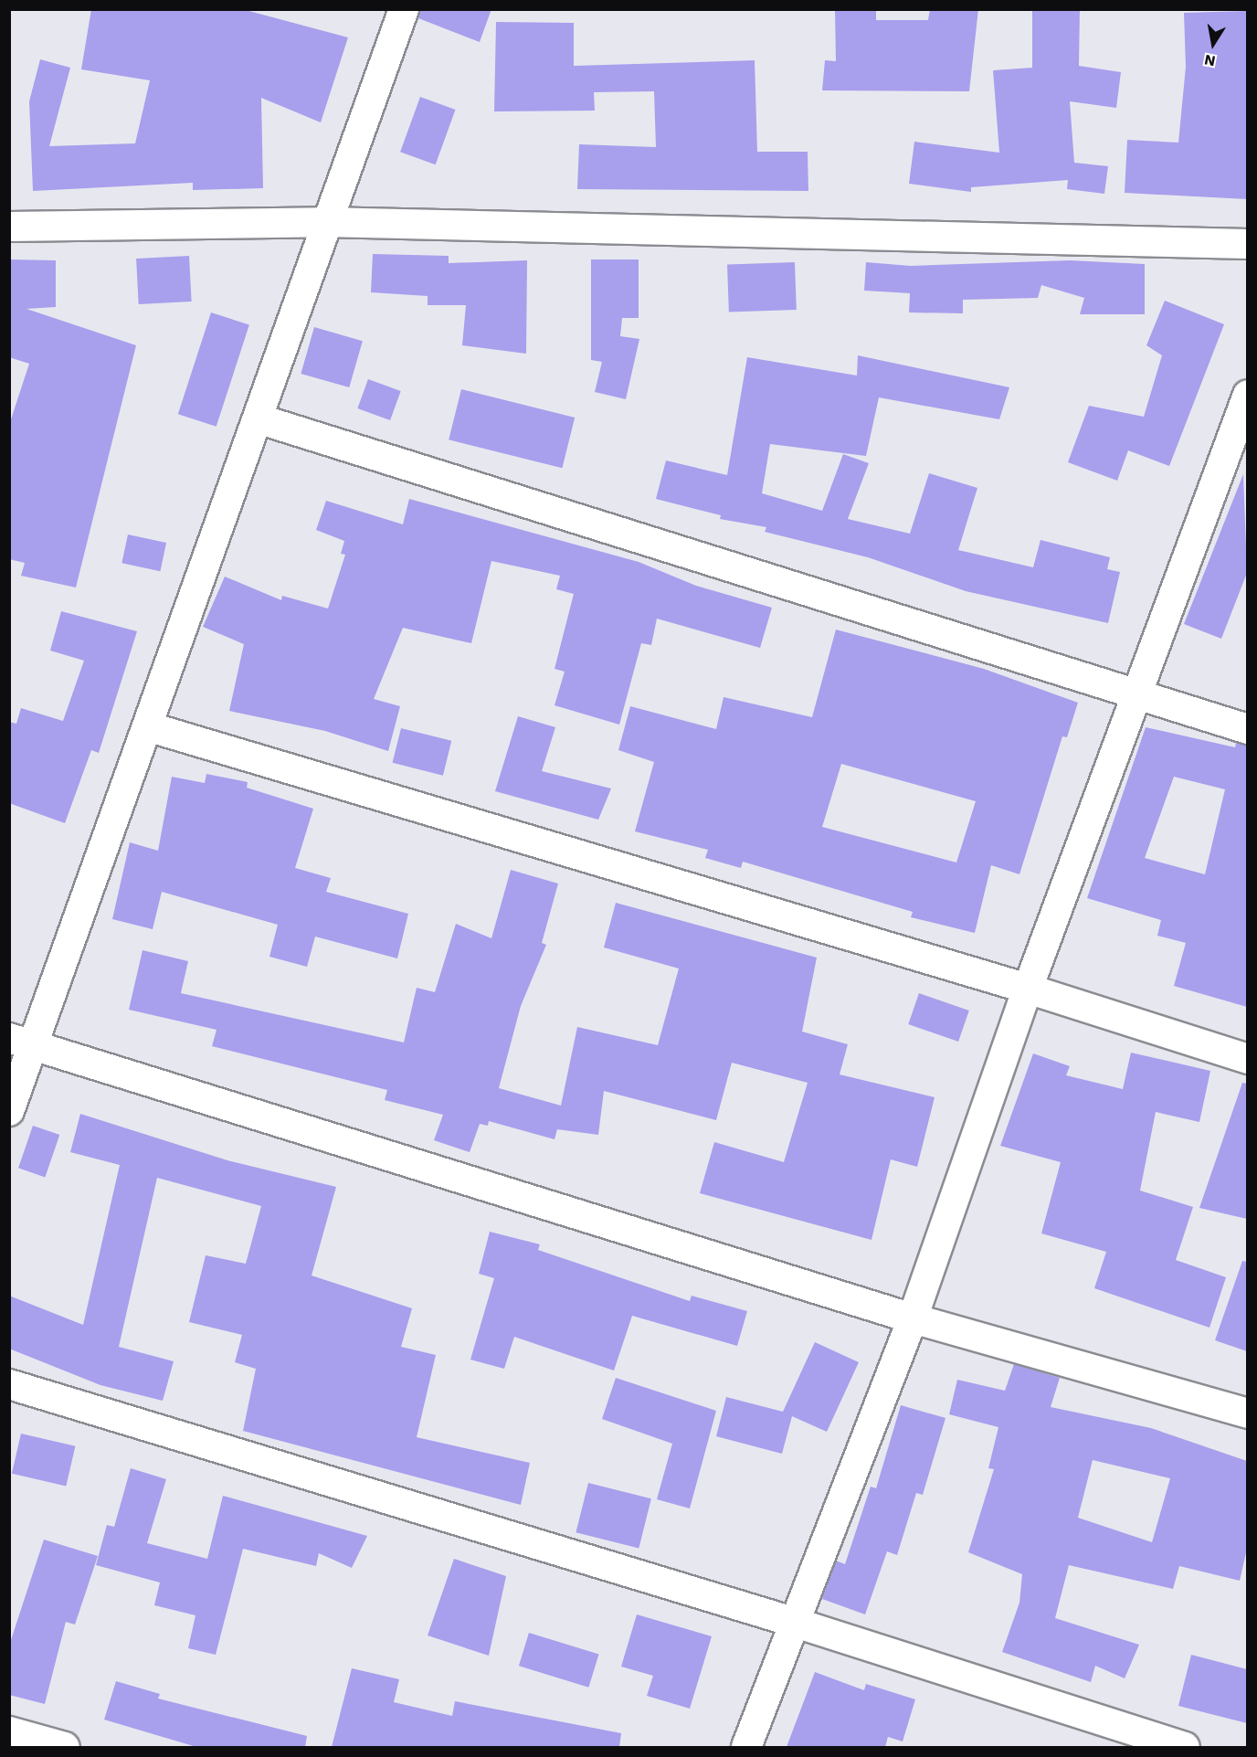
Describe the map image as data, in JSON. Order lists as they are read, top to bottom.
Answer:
{
  "north": "bottom"
}
